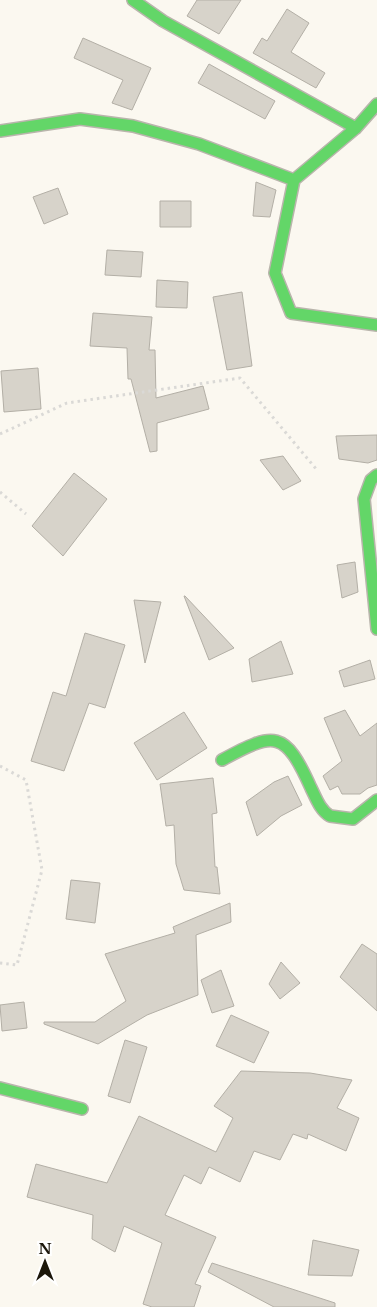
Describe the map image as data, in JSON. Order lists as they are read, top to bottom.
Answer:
{
  "north": "top"
}
